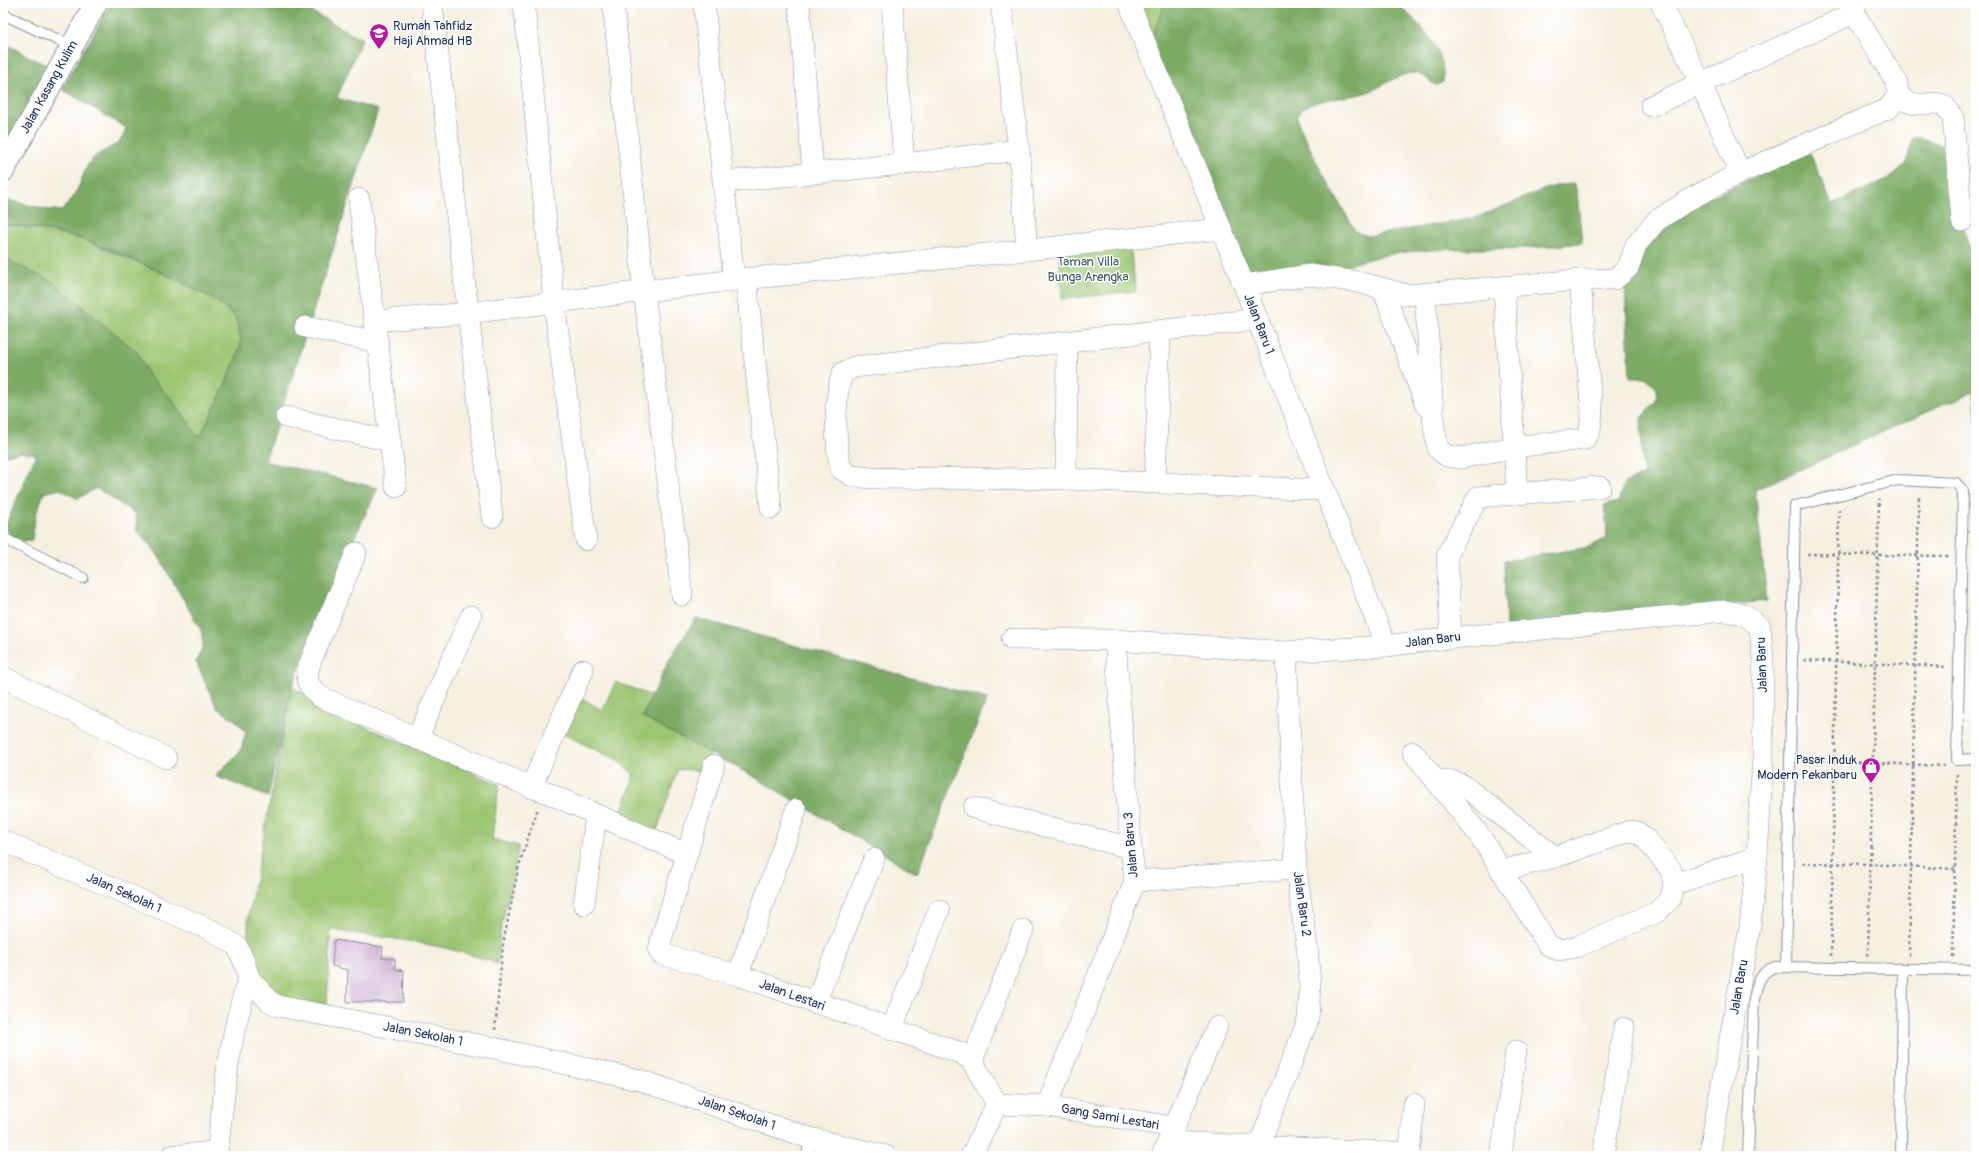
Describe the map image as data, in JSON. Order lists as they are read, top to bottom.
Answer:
{
  "streets": {
    "street": [
      "Jalan Kasang Kulim",
      "Jalan Baru 1",
      "Jalan Baru",
      "Jalan Baru 3",
      "Jalan Sekolah 1",
      "Jalan Baru 2",
      "Jalan Lestari",
      "Gang Sami Lestari"
    ]
  },
  "crossings": [
    ["Jalan Baru 1", "Jalan Baru"],
    ["Jalan Baru", "Jalan Baru 3"],
    ["Jalan Baru", "Jalan Baru 2"],
    ["Jalan Baru 3", "Gang Sami Lestari"],
    ["Jalan Baru 2", "Gang Sami Lestari"],
    ["Jalan Lestari", "Gang Sami Lestari"]
  ],
  "parks": ["Taman Villa Bunga Arengka"],
  "places": {
    "school or university": ["Rumah Tahfidz Haji Ahmad HB"],
    "shop": ["Pasar Induk Modern Pekanbaru"]
  }
}
